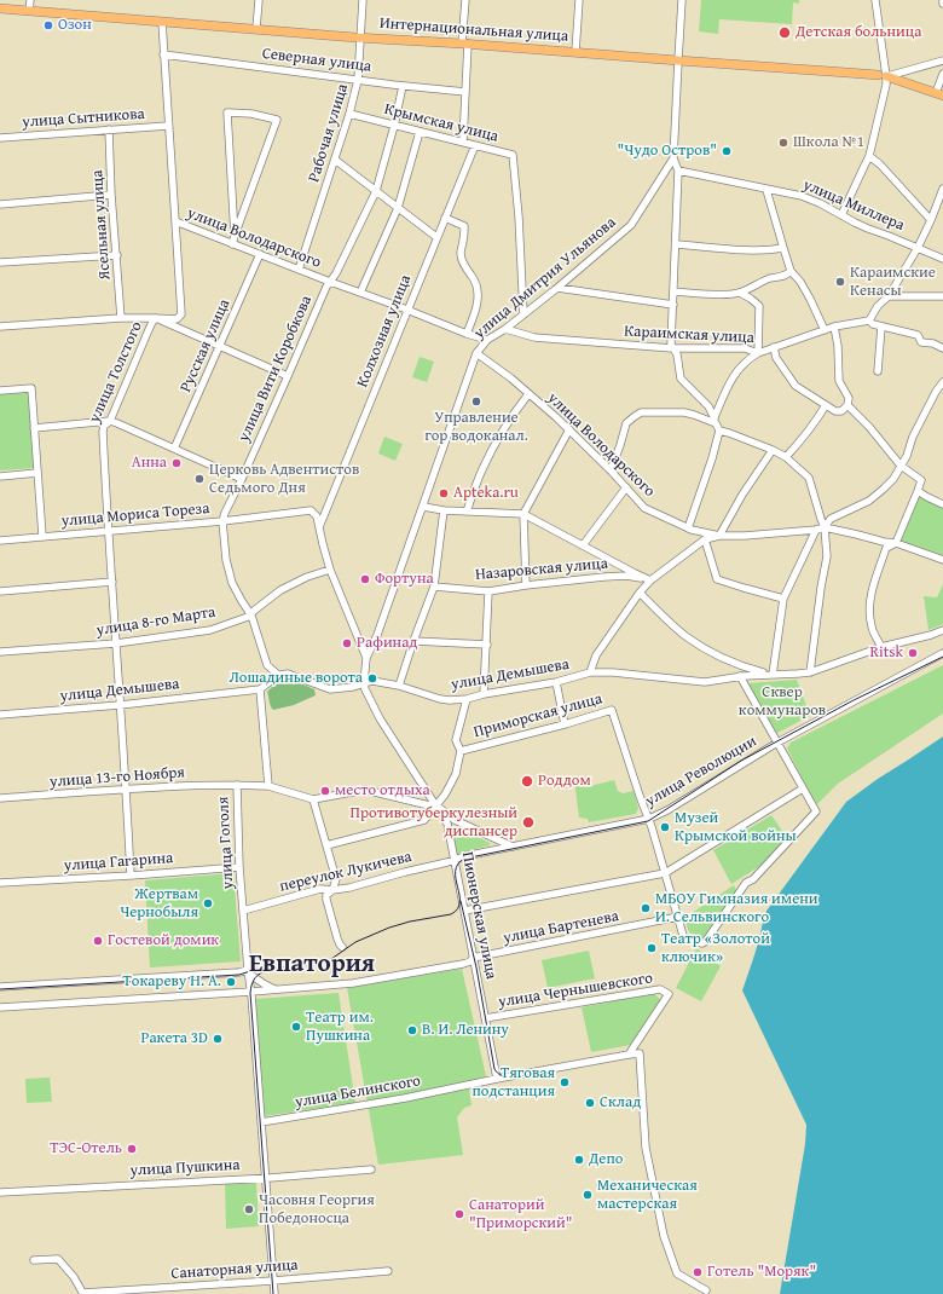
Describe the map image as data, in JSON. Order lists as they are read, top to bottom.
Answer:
{
  "streets": {
    "main road": ["Интернациональная улица"],
    "street": [
      "Северная улица",
      "улица Сытникова",
      "Крымская улица",
      "Рабочая улица",
      "улица Миллера",
      "Ясельная улица",
      "улица Володарского",
      "улица Дмитрия Ульянова",
      "Колхозная улица",
      "Караимская улица",
      "Русская улица",
      "улица Вити Коробкова",
      "улица Толстого",
      "улица Мориса Тореза",
      "Назаровская улица",
      "улица 8-го Марта",
      "улица Демышева",
      "Приморская улица",
      "улица Революции",
      "улица 13-го Ноября",
      "улица Гоголя",
      "улица Гагарина",
      "переулок Лукичева",
      "Пионерская улица",
      "улица Бартенева",
      "улица Чернышевского",
      "улица Белинского",
      "улица Пушкина",
      "Санаторная улица"
    ]
  },
  "crossings": [
    ["Интернациональная улица", "Рабочая улица"],
    ["Интернациональная улица", "улица Дмитрия Ульянова"],
    ["Интернациональная улица", "улица Толстого"],
    ["Северная улица", "Рабочая улица"],
    ["Северная улица", "улица Вити Коробкова"],
    ["Северная улица", "улица Толстого"],
    ["улица Сытникова", "Ясельная улица"],
    ["улица Сытникова", "улица Толстого"],
    ["Крымская улица", "Рабочая улица"],
    ["Крымская улица", "улица Дмитрия Ульянова"],
    ["Крымская улица", "Колхозная улица"],
    ["Крымская улица", "улица Вити Коробкова"],
    ["Рабочая улица", "улица Володарского"],
    ["улица Володарского", "улица Дмитрия Ульянова"],
    ["улица Володарского", "Колхозная улица"],
    ["улица Володарского", "Русская улица"],
    ["улица Володарского", "улица Вити Коробкова"],
    ["улица Володарского", "улица Толстого"],
    ["улица Дмитрия Ульянова", "Караимская улица"],
    ["улица Дмитрия Ульянова", "Пионерская улица"],
    ["Колхозная улица", "улица Мориса Тореза"],
    ["Колхозная улица", "Пионерская улица"],
    ["улица Вити Коробкова", "улица Мориса Тореза"],
    ["улица Вити Коробкова", "улица 8-го Марта"],
    ["улица Вити Коробкова", "улица Демышева"],
    ["улица Толстого", "улица Мориса Тореза"],
    ["улица Толстого", "улица 8-го Марта"],
    ["улица Толстого", "улица Демышева"],
    ["улица Толстого", "улица 13-го Ноября"],
    ["улица Толстого", "улица Гагарина"],
    ["улица Мориса Тореза", "Пионерская улица"],
    ["улица 8-го Марта", "Пионерская улица"],
    ["улица Демышева", "Пионерская улица"],
    ["Приморская улица", "улица Революции"],
    ["Приморская улица", "улица Бартенева"],
    ["улица Революции", "переулок Лукичева"],
    ["улица Революции", "Пионерская улица"],
    ["улица 13-го Ноября", "улица Гоголя"],
    ["улица Гоголя", "улица Гагарина"],
    ["улица Гоголя", "переулок Лукичева"],
    ["улица Гоголя", "улица Бартенева"],
    ["переулок Лукичева", "Пионерская улица"],
    ["Пионерская улица", "улица Бартенева"],
    ["Пионерская улица", "улица Чернышевского"],
    ["Пионерская улица", "улица Белинского"]
  ],
  "districts": ["Евпатория"],
  "parks": ["Сквер коммунаров"],
  "places": [
    "Озон",
    "Детская больница",
    "Школа №1",
    "\"Чудо Остров\"",
    "Караимские Кенасы",
    "Управление гор водоканал.",
    "Анна",
    "Церковь Адвентистов Седьмого Дня",
    "Apteka.ru",
    "Фортуна",
    "Рафинад",
    "Ritsk",
    "Лошадиные ворота",
    "Роддом",
    "место отдыха",
    "Противотуберкулезный диспансер",
    "Музей Крымской войны",
    "Жертвам Чернобыля",
    "МБОУ Гимназия имени И. Сельвинского",
    "Гостевой домик",
    "Театр «Золотой ключик»",
    "Токареву Н. А.",
    "Театр им. Пушкина",
    "В. И. Ленину",
    "Ракета 3D",
    "Тяговая подстанция",
    "Склад",
    "ТЭС-Отель",
    "Депо",
    "Механическая мастерская",
    "Часовня Георгия Победоносца",
    "Санаторий \"Приморский\"",
    "Готель \"Моряк\""
  ]
}
